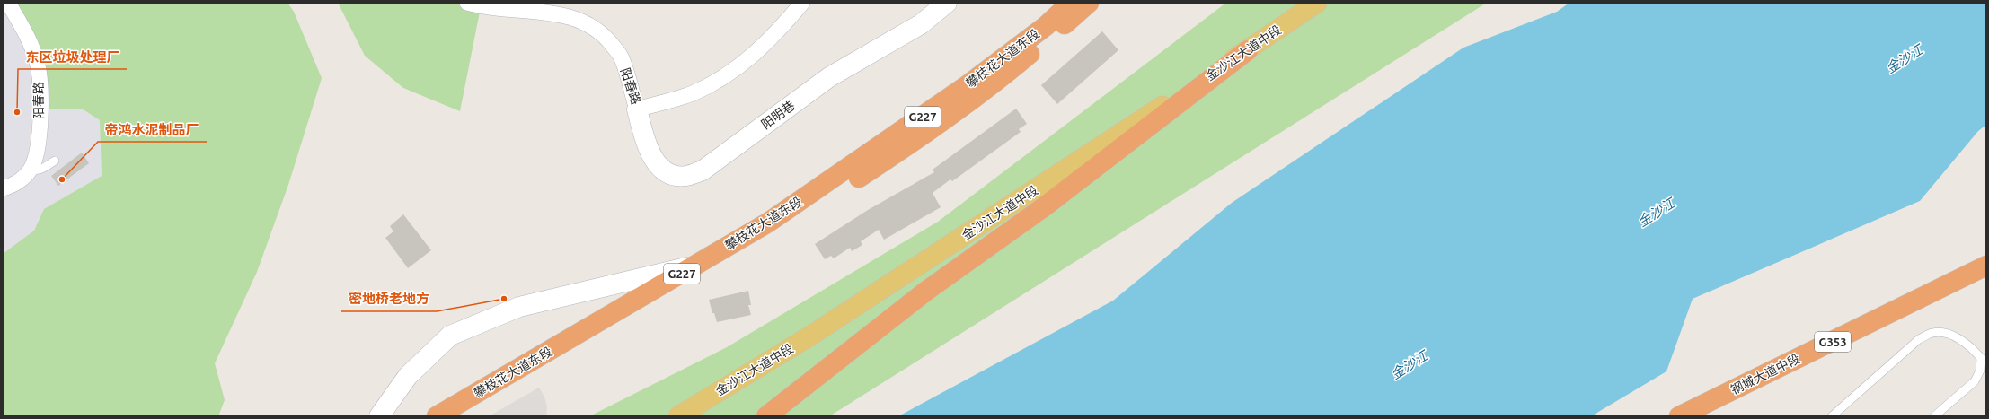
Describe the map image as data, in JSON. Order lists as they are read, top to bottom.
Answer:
{
  "streets": {
    "highway": [
      "攀枝花大道东段",
      "G227",
      "G353",
      "钢城大道中段"
    ],
    "main road": ["金沙江大道中段"],
    "street": ["阳春路", "阳明巷"]
  },
  "crossings": [
    ["攀枝花大道东段", "G227"],
    ["阳春路", "阳明巷"]
  ],
  "water": ["金沙江"],
  "places": ["东区垃圾处理厂", "帝鸿水泥制品厂", "密地桥老地方"]
}
